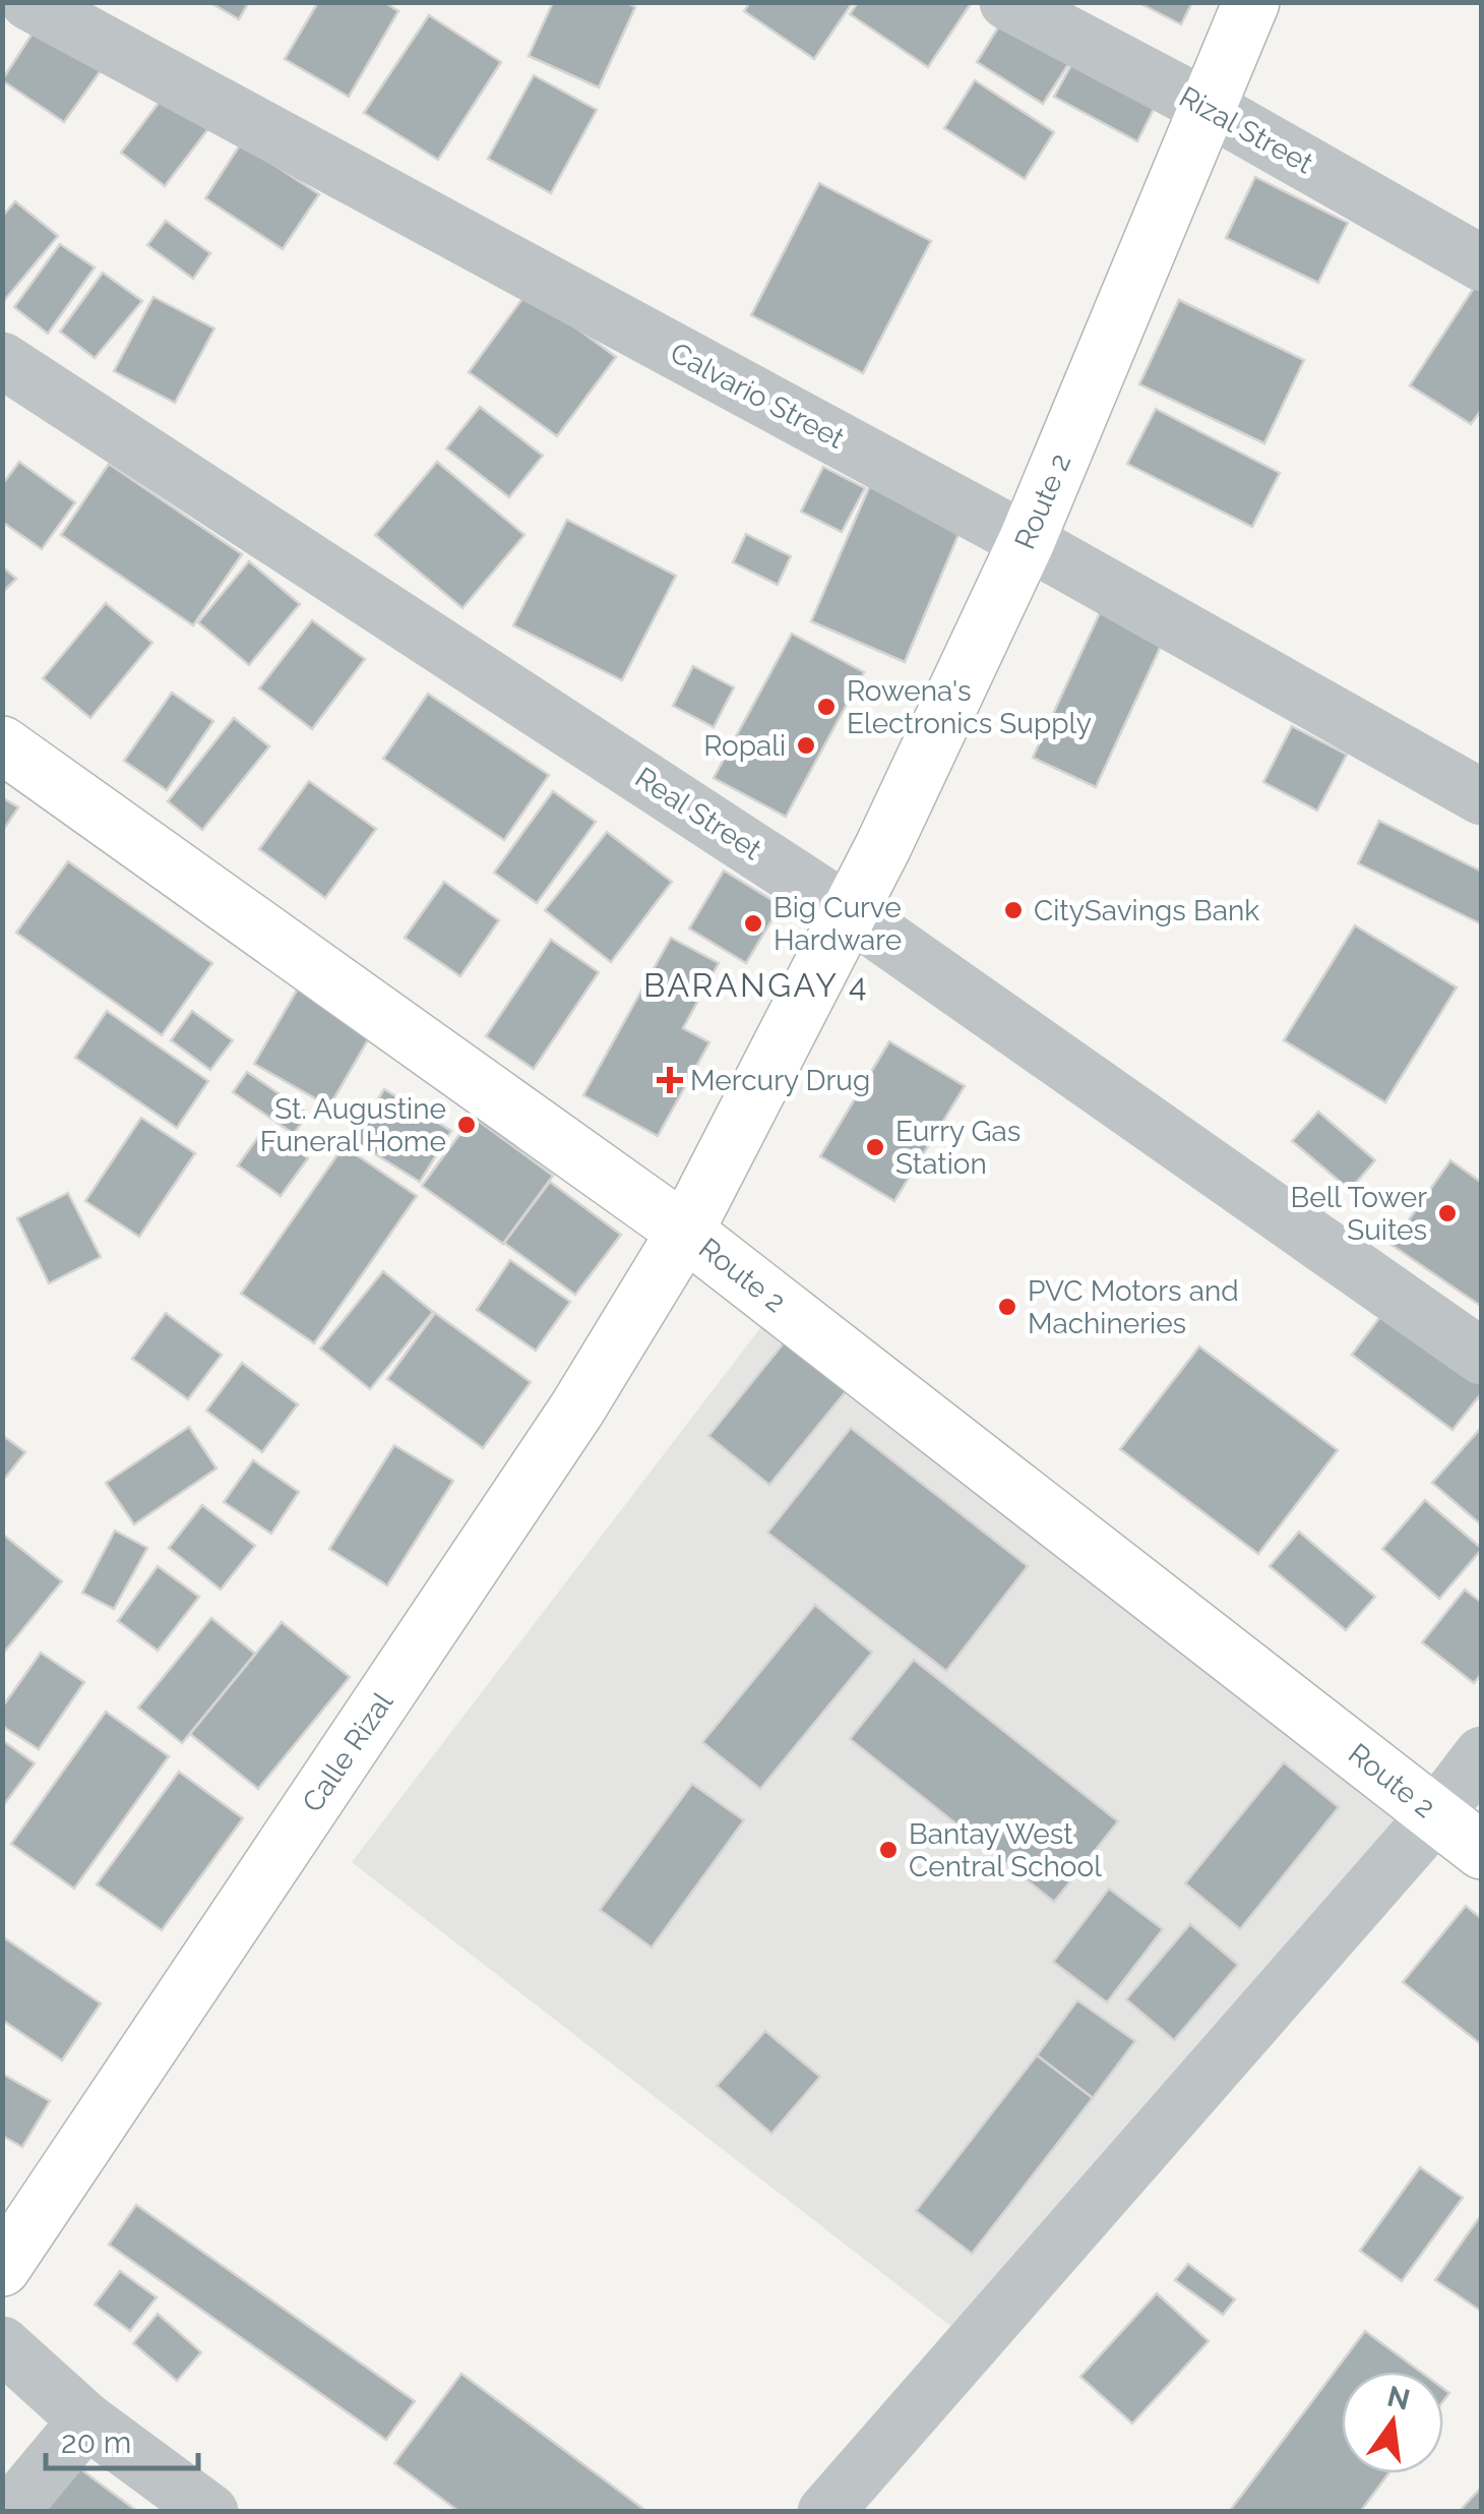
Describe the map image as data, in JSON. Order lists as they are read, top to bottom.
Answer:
{
  "streets": {
    "main road": ["Route 2", "Calle Rizal"],
    "street": ["Rizal Street", "Calvario Street", "Real Street"]
  },
  "crossings": [
    ["Rizal Street", "Route 2"],
    ["Calvario Street", "Route 2"],
    ["Route 2", "Real Street"],
    ["Route 2", "Calle Rizal"]
  ],
  "districts": ["BARANGAY 4"],
  "places": {
    "other": [
      "Rowena's Electronics Supply",
      "Ropali",
      "CitySavings Bank",
      "Big Curve Hardware",
      "St. Augustine Funeral Home",
      "Eurry Gas Station",
      "Bell Tower Suites",
      "PVC Motors and Machineries",
      "Bantay West Central School"
    ],
    "health": ["Mercury Drug"]
  },
  "scale_bar": "20 m",
  "north": "top"
}
